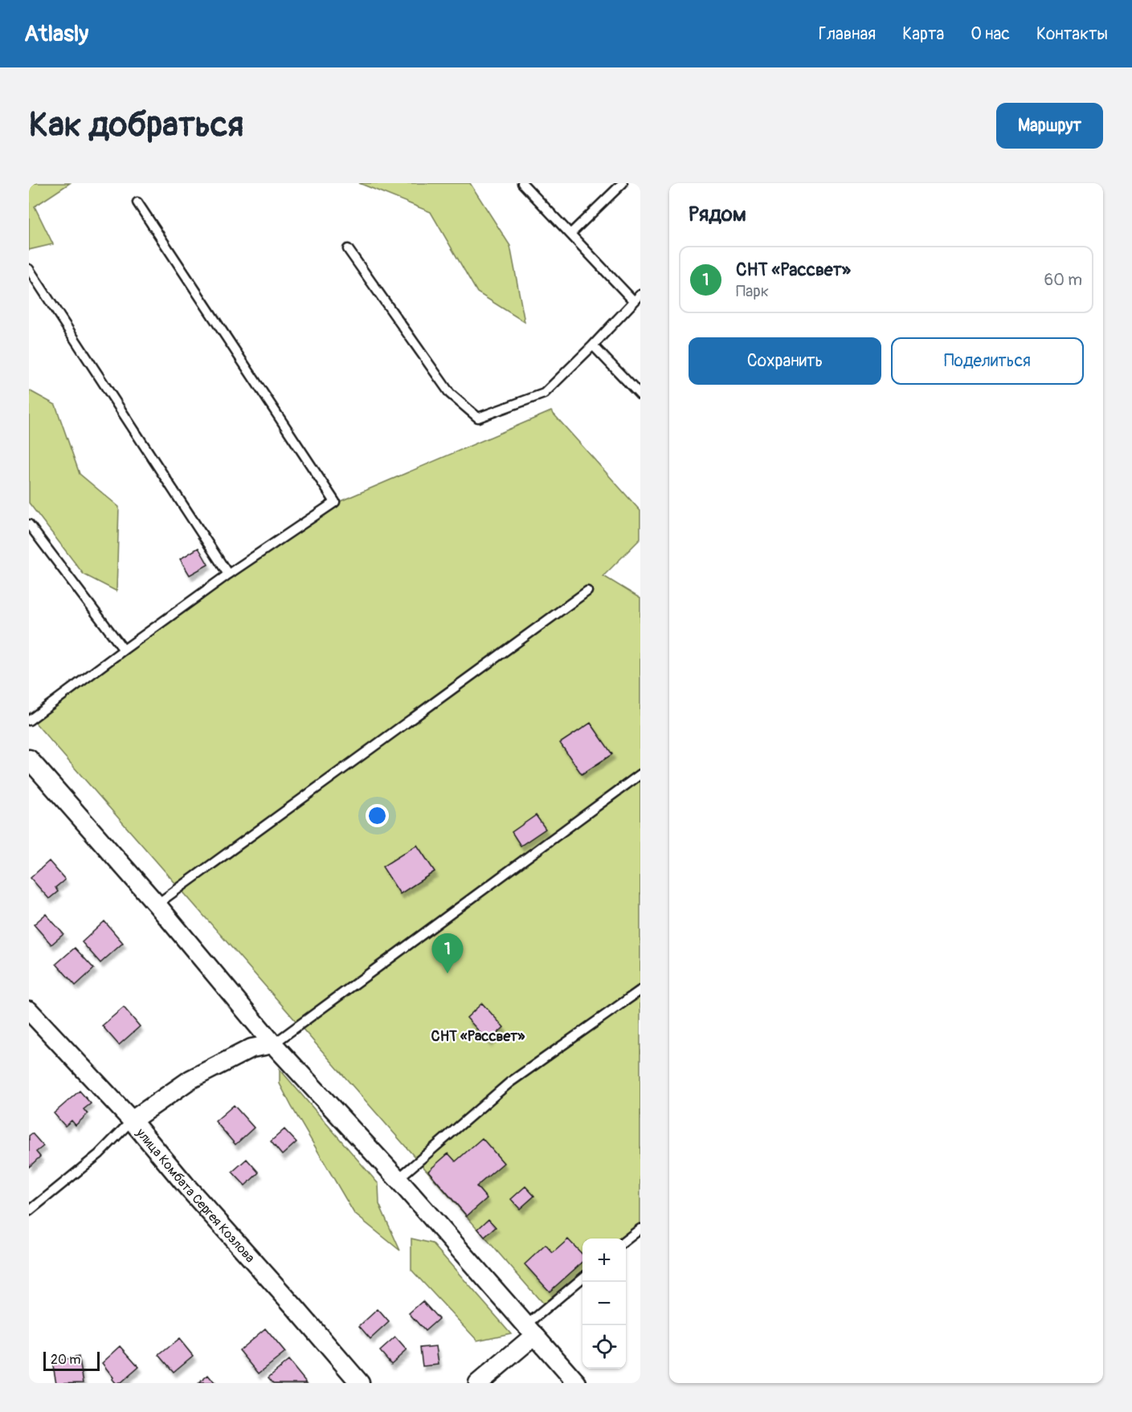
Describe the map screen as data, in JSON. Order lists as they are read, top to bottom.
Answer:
{
  "streets": {
    "street": ["улица Комбата Сергея Козлова"]
  },
  "districts": ["СНТ «Рассвет»"],
  "scale_bar": "20 m",
  "page": {
    "header": "Atlasly",
    "nav": [
      "Главная",
      "Карта",
      "О нас",
      "Контакты"
    ],
    "buttons": [
      "Маршрут",
      ["Сохранить", "Поделиться"]
    ],
    "title": "Как добраться",
    "heading": "Рядом",
    "list": [
      {
        "mark": "1",
        "name": "СНТ «Рассвет»",
        "note": "Парк",
        "value": "60 m"
      }
    ],
    "pins": "1",
    "map_buttons": ["+", "−"],
    "scale": "20 m"
  }
}
